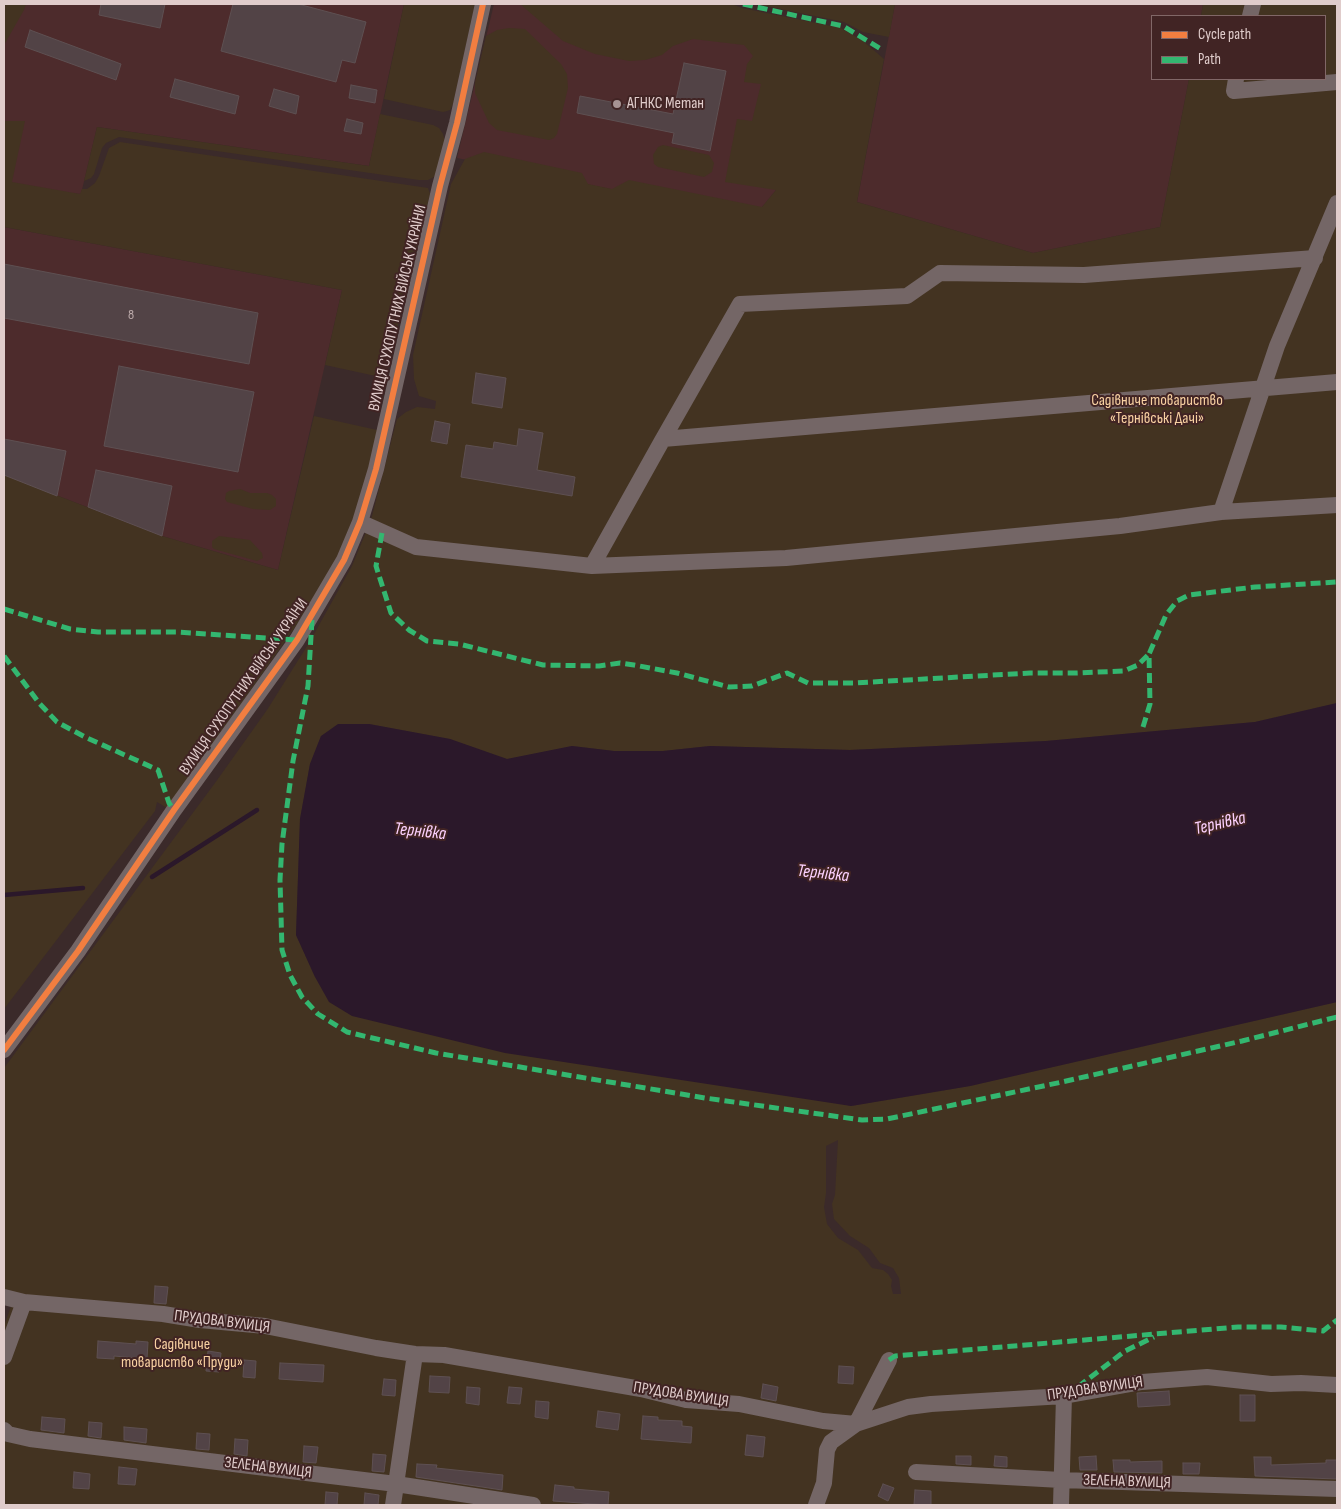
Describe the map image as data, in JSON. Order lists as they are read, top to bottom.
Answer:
{
  "streets": {
    "street": ["ВУЛИЦЯ СУХОПУТНИХ ВІЙСЬК УКРАЇНИ", "ПРУДОВА ВУЛИЦЯ", "ЗЕЛЕНА ВУЛИЦЯ"]
  },
  "water": ["Тернівка"],
  "parks": ["Садівниче товариство «Тернівські Дачі»", "Садівниче товариство «Пруди»"],
  "places": ["АГНКС Метан"],
  "house_numbers": ["8"],
  "legend": ["Cycle path", "Path"]
}
